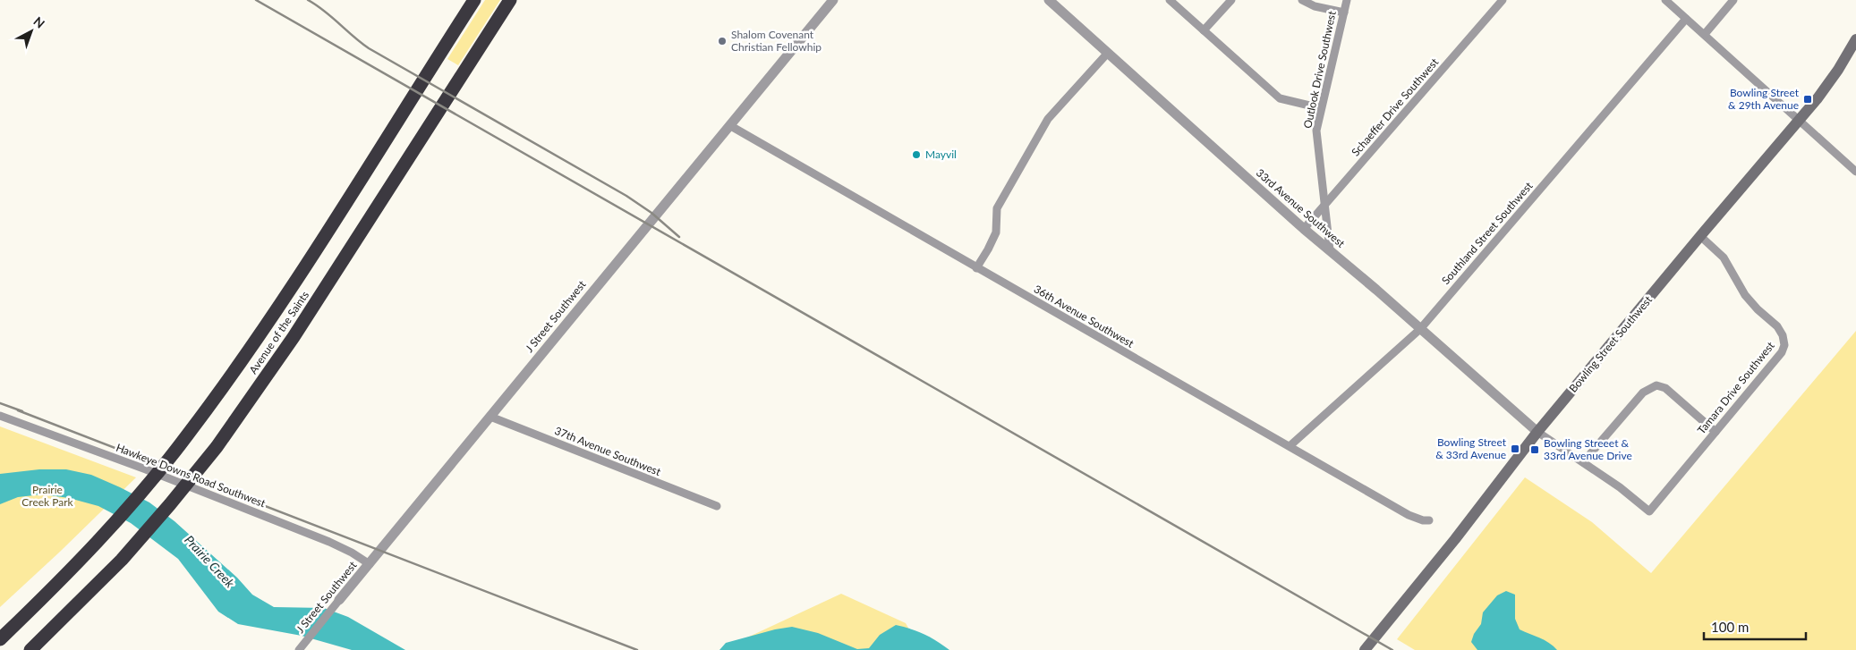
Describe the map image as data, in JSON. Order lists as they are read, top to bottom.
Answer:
{
  "streets": {
    "highway": ["Avenue of the Saints"],
    "main road": ["Bowling Street Southwest"],
    "street": [
      "Outlook Drive Southwest",
      "Schaeffer Drive Southwest",
      "33rd Avenue Southwest",
      "Southland Street Southwest",
      "J Street Southwest",
      "36th Avenue Southwest",
      "Tamara Drive Southwest",
      "37th Avenue Southwest",
      "Hawkeye Downs Road Southwest"
    ]
  },
  "crossings": [
    ["Outlook Drive Southwest", "Schaeffer Drive Southwest"],
    ["Outlook Drive Southwest", "33rd Avenue Southwest"],
    ["Schaeffer Drive Southwest", "33rd Avenue Southwest"],
    ["33rd Avenue Southwest", "Southland Street Southwest"],
    ["33rd Avenue Southwest", "Bowling Street Southwest"],
    ["Southland Street Southwest", "36th Avenue Southwest"],
    ["J Street Southwest", "36th Avenue Southwest"],
    ["J Street Southwest", "37th Avenue Southwest"],
    ["J Street Southwest", "Hawkeye Downs Road Southwest"],
    ["Bowling Street Southwest", "Tamara Drive Southwest"]
  ],
  "water": ["Prairie Creek"],
  "parks": ["Prairie Creek Park"],
  "places": {
    "other": ["Shalom Covenant Christian Fellowhip", "Mayvil"],
    "transit": ["Bowling Street & 29th Avenue", "Bowling Street & 33rd Avenue", "Bowling Streeet & 33rd Avenue Drive"]
  },
  "scale_bar": "100 m",
  "north": "top right"
}
